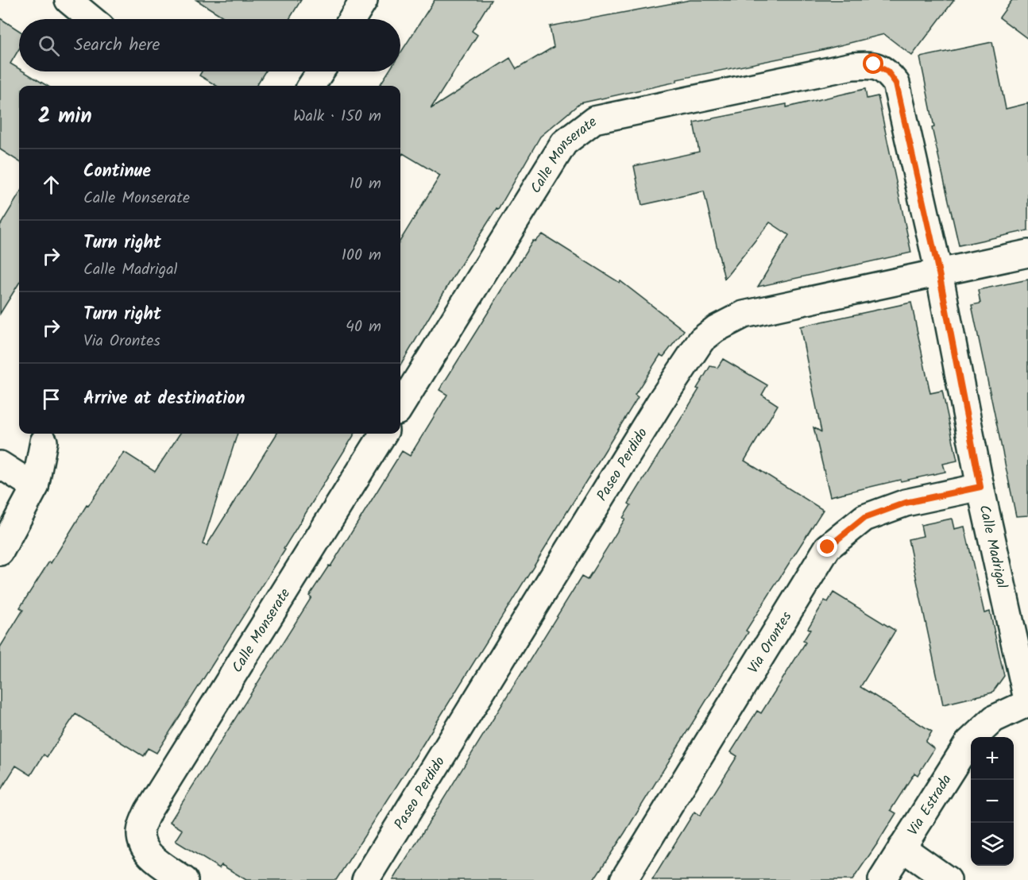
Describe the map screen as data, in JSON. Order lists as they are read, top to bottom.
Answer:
{
  "streets": {
    "street": [
      "Calle Monserate",
      "Paseo Perdido",
      "Calle Madrigal",
      "Via Orontes",
      "Via Estrada"
    ]
  },
  "crossings": [
    ["Calle Monserate", "Calle Madrigal"],
    ["Paseo Perdido", "Calle Madrigal"],
    ["Calle Madrigal", "Via Orontes"],
    ["Calle Madrigal", "Via Estrada"]
  ],
  "page": {
    "search": "Search here",
    "heading": ["2 min", "Walk · 150 m"],
    "list": [
      ["Continue", "Calle Monserate", "10 m"],
      ["Turn right", "Calle Madrigal", "100 m"],
      ["Turn right", "Via Orontes", "40 m"],
      "Arrive at destination"
    ],
    "map_buttons": ["+", "−"]
  }
}
